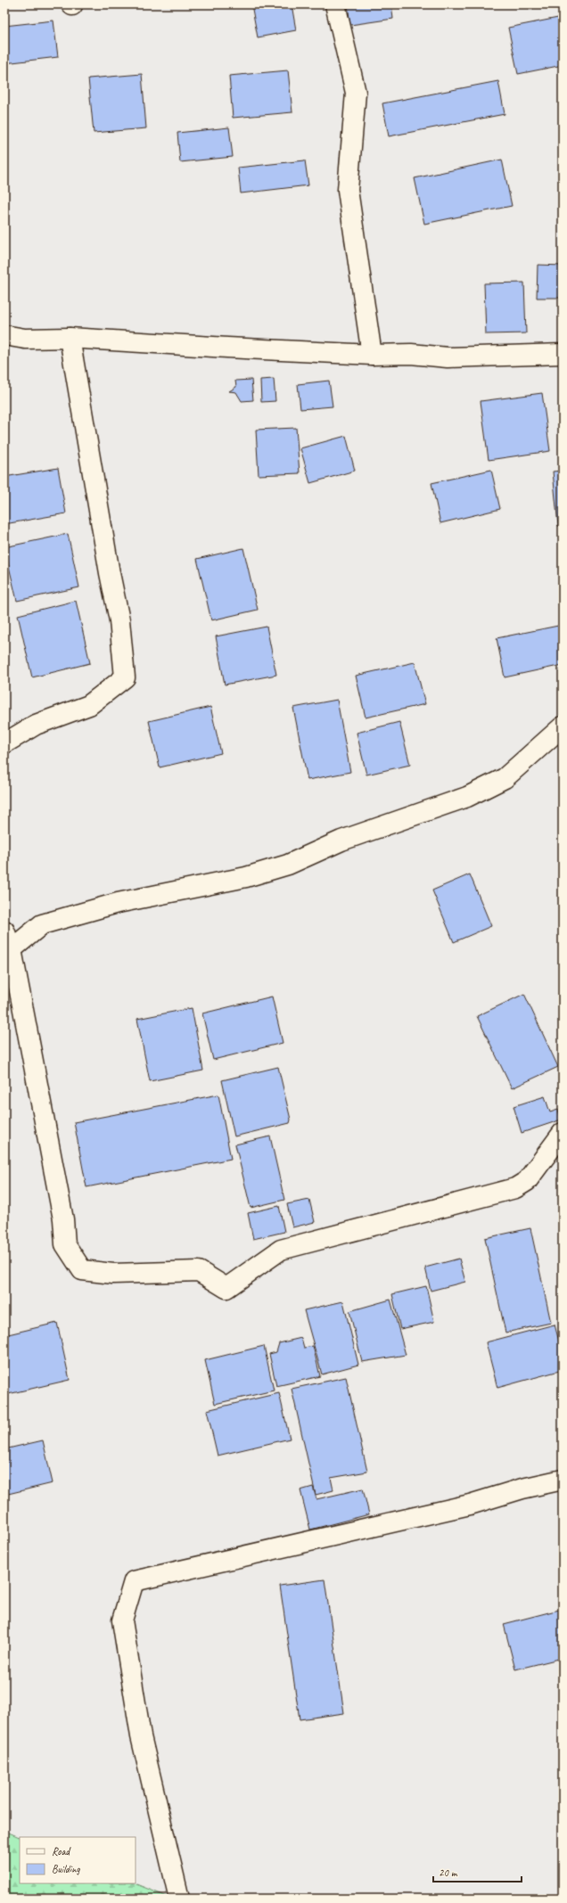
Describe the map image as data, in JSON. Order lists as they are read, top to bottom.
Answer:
{
  "legend": ["Road", "Building"],
  "scale_bar": "20 m"
}
